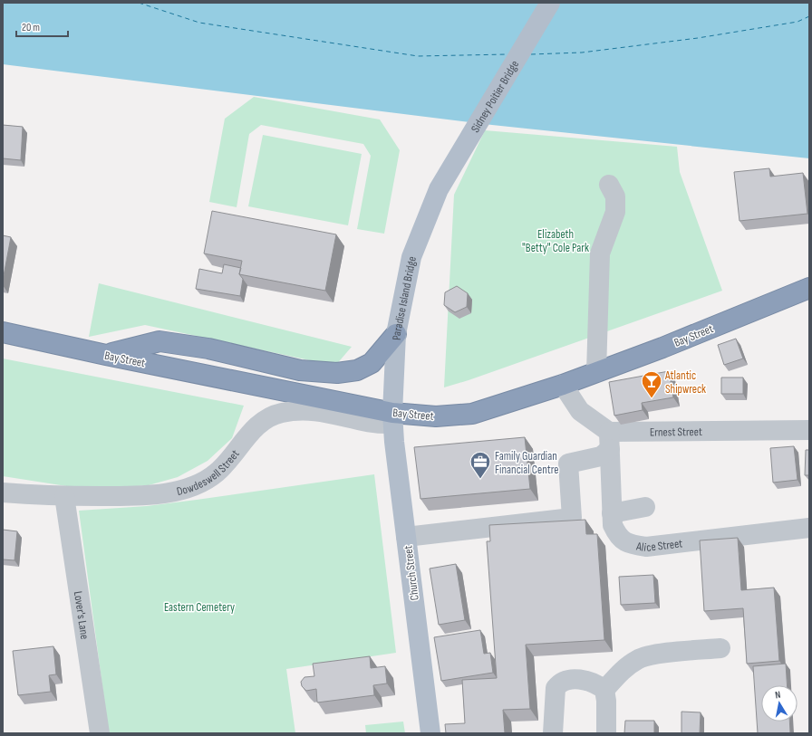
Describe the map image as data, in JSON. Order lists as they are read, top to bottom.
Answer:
{
  "streets": {
    "highway": ["Bay Street"],
    "main road": ["Sidney Poitier Bridge", "Paradise Island Bridge", "Church Street"],
    "street": [
      "Ernest Street",
      "Dowdeswell Street",
      "Alice Street",
      "Lover's Lane"
    ]
  },
  "crossings": [
    ["Sidney Poitier Bridge", "Paradise Island Bridge"],
    ["Paradise Island Bridge", "Bay Street"],
    ["Paradise Island Bridge", "Dowdeswell Street"],
    ["Paradise Island Bridge", "Church Street"],
    ["Bay Street", "Dowdeswell Street"],
    ["Bay Street", "Church Street"],
    ["Ernest Street", "Alice Street"],
    ["Dowdeswell Street", "Church Street"],
    ["Dowdeswell Street", "Lover's Lane"]
  ],
  "parks": ["Elizabeth \"Betty\" Cole Park", "Eastern Cemetery"],
  "places": {
    "bar": ["Atlantic Shipwreck"],
    "office": ["Family Guardian Financial Centre"]
  },
  "scale_bar": "20 m",
  "north": "top"
}
